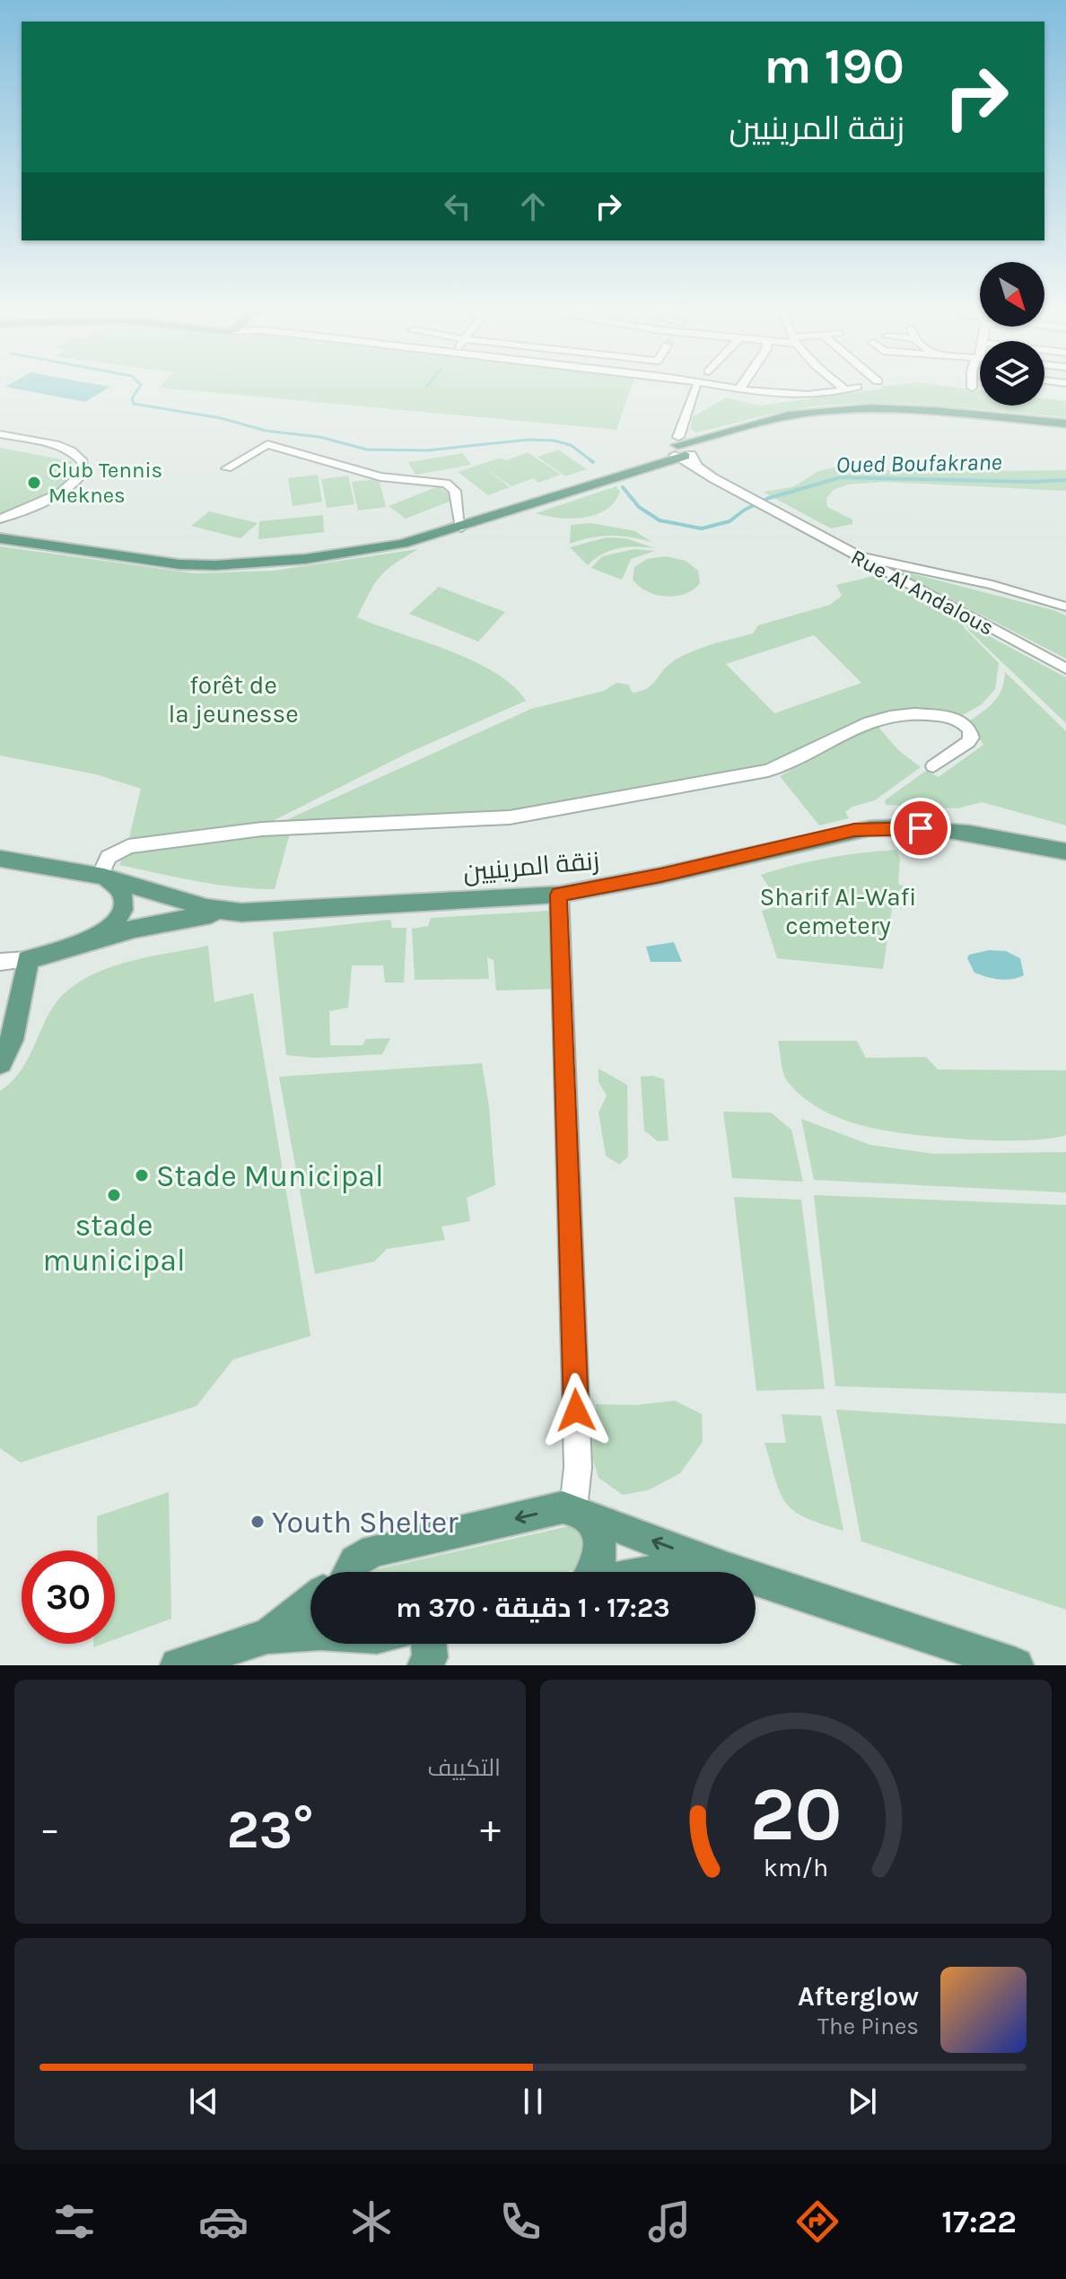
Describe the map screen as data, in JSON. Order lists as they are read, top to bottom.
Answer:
{
  "streets": {
    "main road": ["زنقة المرينيين"],
    "street": ["Rue Al Andalous"]
  },
  "water": ["Oued Boufakrane"],
  "parks": ["forêt de la jeunesse", "Sharif Al-Wafi cemetery"],
  "places": [
    "Club Tennis Meknes",
    "Stade Municipal",
    "stade municipal",
    "Youth Shelter"
  ],
  "north": "bottom right",
  "page": {
    "turn": ["190 m", "زنقة المرينيين"],
    "limit": "30",
    "trip": "17:23 · 1 دقيقة · 370 m",
    "tile": "التكييف",
    "heat": ["−", "23°", "+"],
    "song": ["Afterglow", "The Pines"],
    "tabs": "17:22",
    "gauge": ["20", "km/h"]
  }
}
